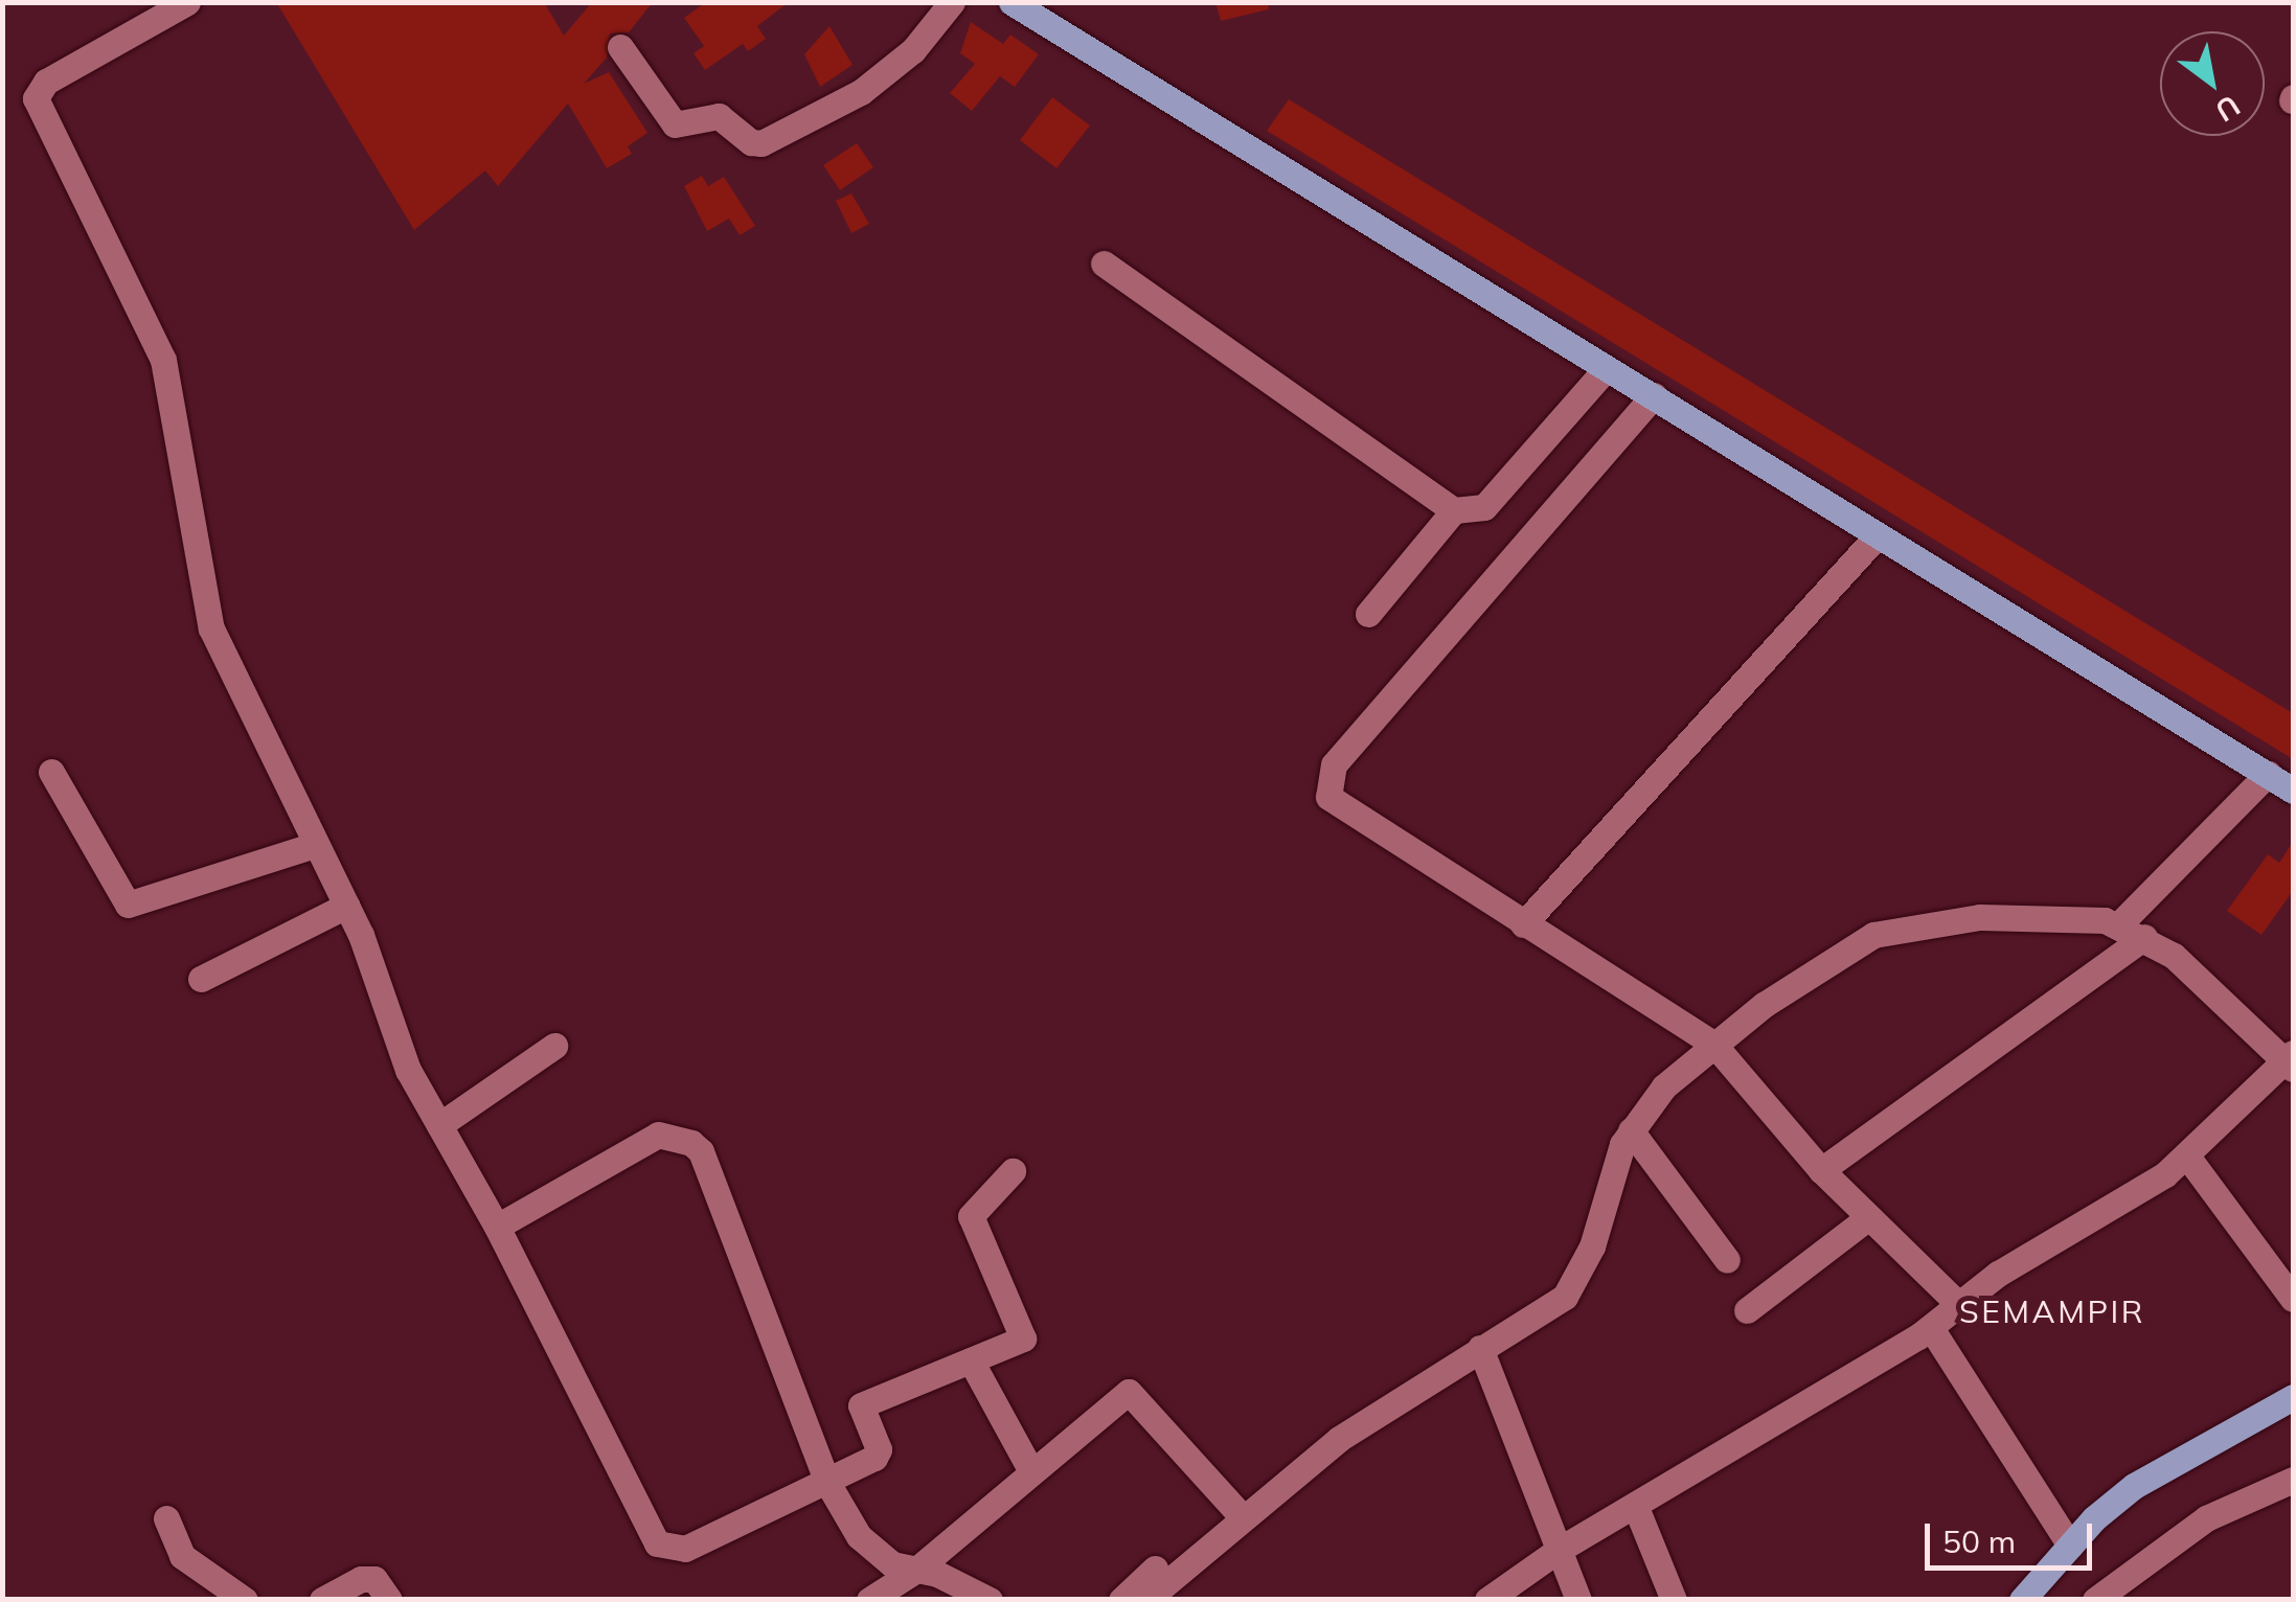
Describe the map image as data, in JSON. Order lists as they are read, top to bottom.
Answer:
{
  "districts": ["SEMAMPIR"],
  "scale_bar": "50 m",
  "north": "bottom right"
}
